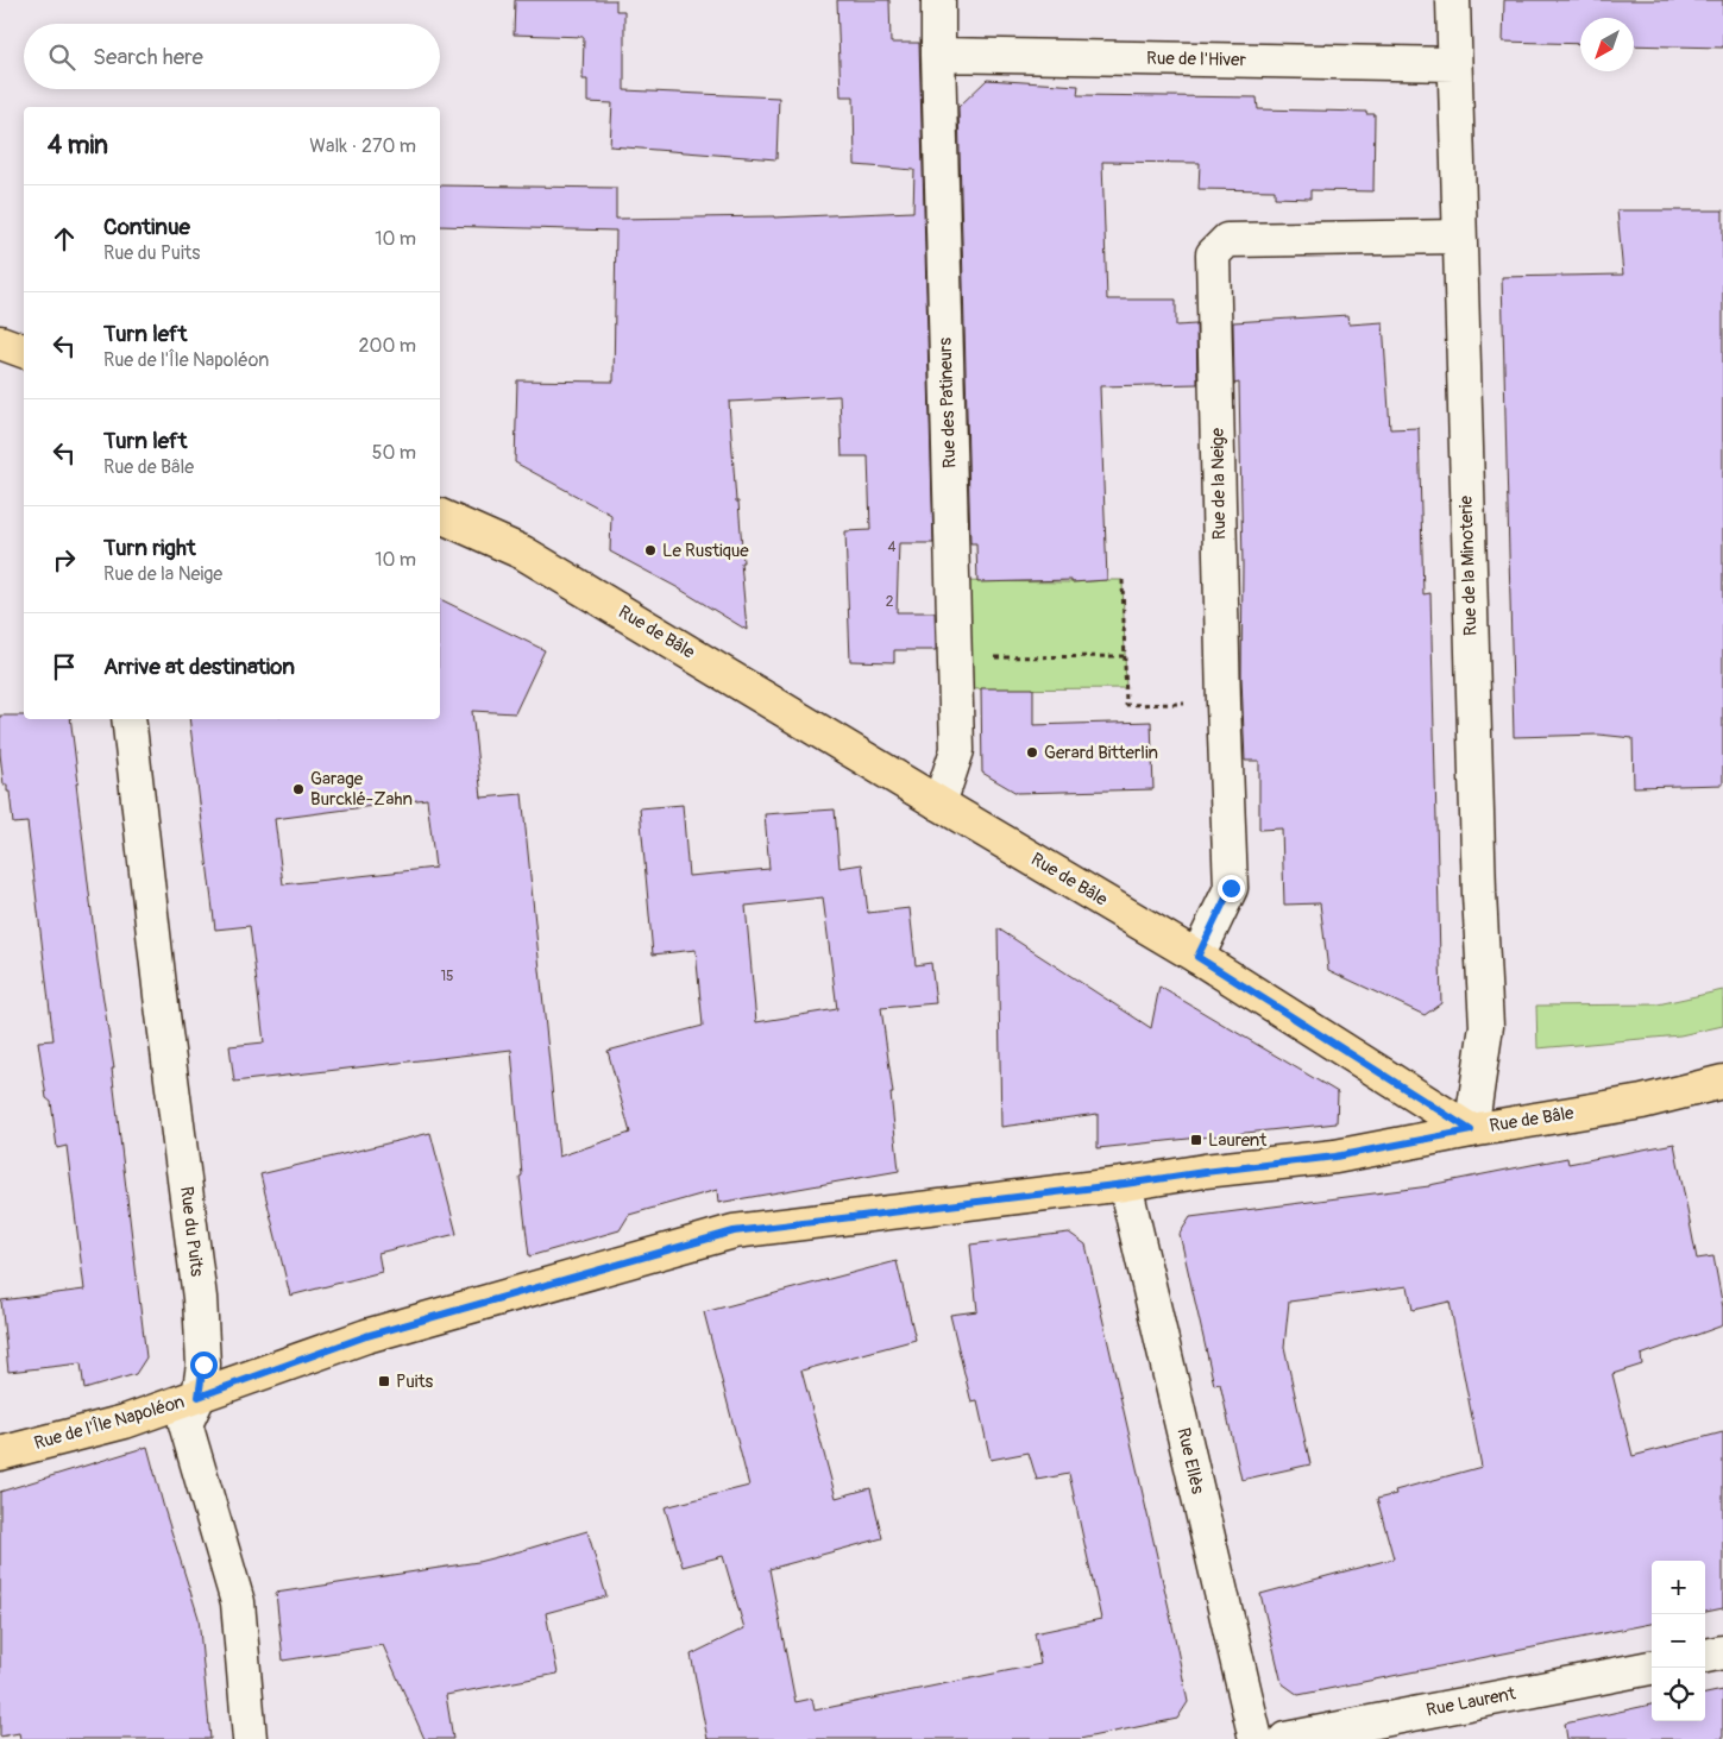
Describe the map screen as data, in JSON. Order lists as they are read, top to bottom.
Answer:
{
  "streets": {
    "main road": ["Rue de Bâle", "Rue de l'Île Napoléon"],
    "street": [
      "Rue de l'Hiver",
      "Rue des Patineurs",
      "Rue de la Neige",
      "Rue de la Minoterie",
      "Rue du Puits",
      "Rue Ellès",
      "Rue Laurent"
    ]
  },
  "crossings": [
    ["Rue de l'Hiver", "Rue des Patineurs"],
    ["Rue de l'Hiver", "Rue de la Minoterie"],
    ["Rue des Patineurs", "Rue de Bâle"],
    ["Rue de la Neige", "Rue de la Minoterie"],
    ["Rue de la Neige", "Rue de Bâle"],
    ["Rue de la Minoterie", "Rue de Bâle"],
    ["Rue de la Minoterie", "Rue de l'Île Napoléon"],
    ["Rue de Bâle", "Rue de l'Île Napoléon"],
    ["Rue du Puits", "Rue de l'Île Napoléon"],
    ["Rue de l'Île Napoléon", "Rue Ellès"]
  ],
  "places": {
    "other": ["Le Rustique", "Gerard Bitterlin", "Garage Burcklé-Zahn"],
    "transit": ["Laurent", "Puits"]
  },
  "house_numbers": ["4", "2", "15"],
  "north": "bottom left",
  "page": {
    "search": "Search here",
    "heading": ["4 min", "Walk · 270 m"],
    "list": [
      ["Continue", "Rue du Puits", "10 m"],
      ["Turn left", "Rue de l'Île Napoléon", "200 m"],
      ["Turn left", "Rue de Bâle", "50 m"],
      ["Turn right", "Rue de la Neige", "10 m"],
      "Arrive at destination"
    ],
    "map_buttons": ["+", "−"]
  }
}
